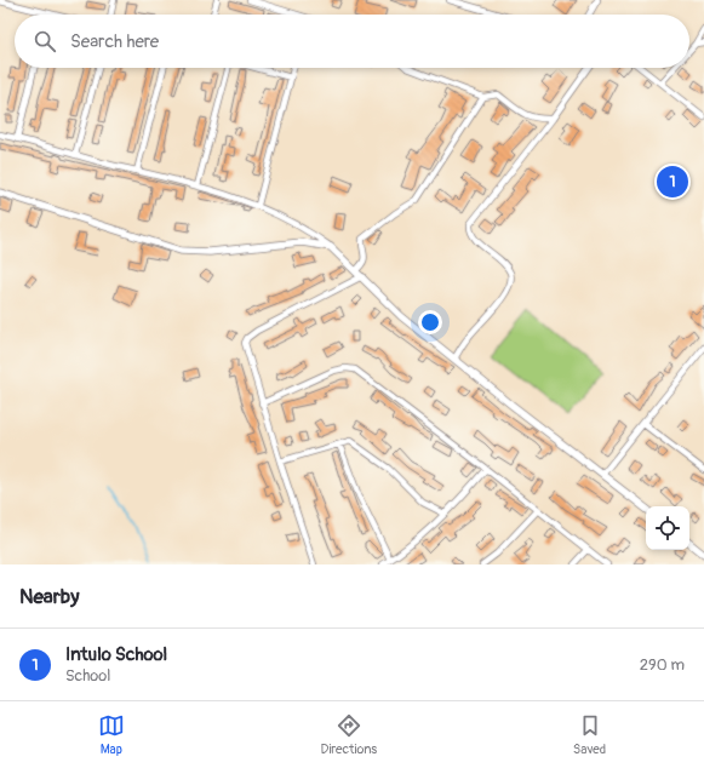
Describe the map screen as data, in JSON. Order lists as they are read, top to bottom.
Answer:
{
  "page": {
    "search": "Search here",
    "pins": "1",
    "heading": "Nearby",
    "list": [
      {
        "mark": "1",
        "name": "Intulo School",
        "note": "School",
        "value": "290 m"
      }
    ],
    "nav": ["Map", "Directions", "Saved"]
  }
}
